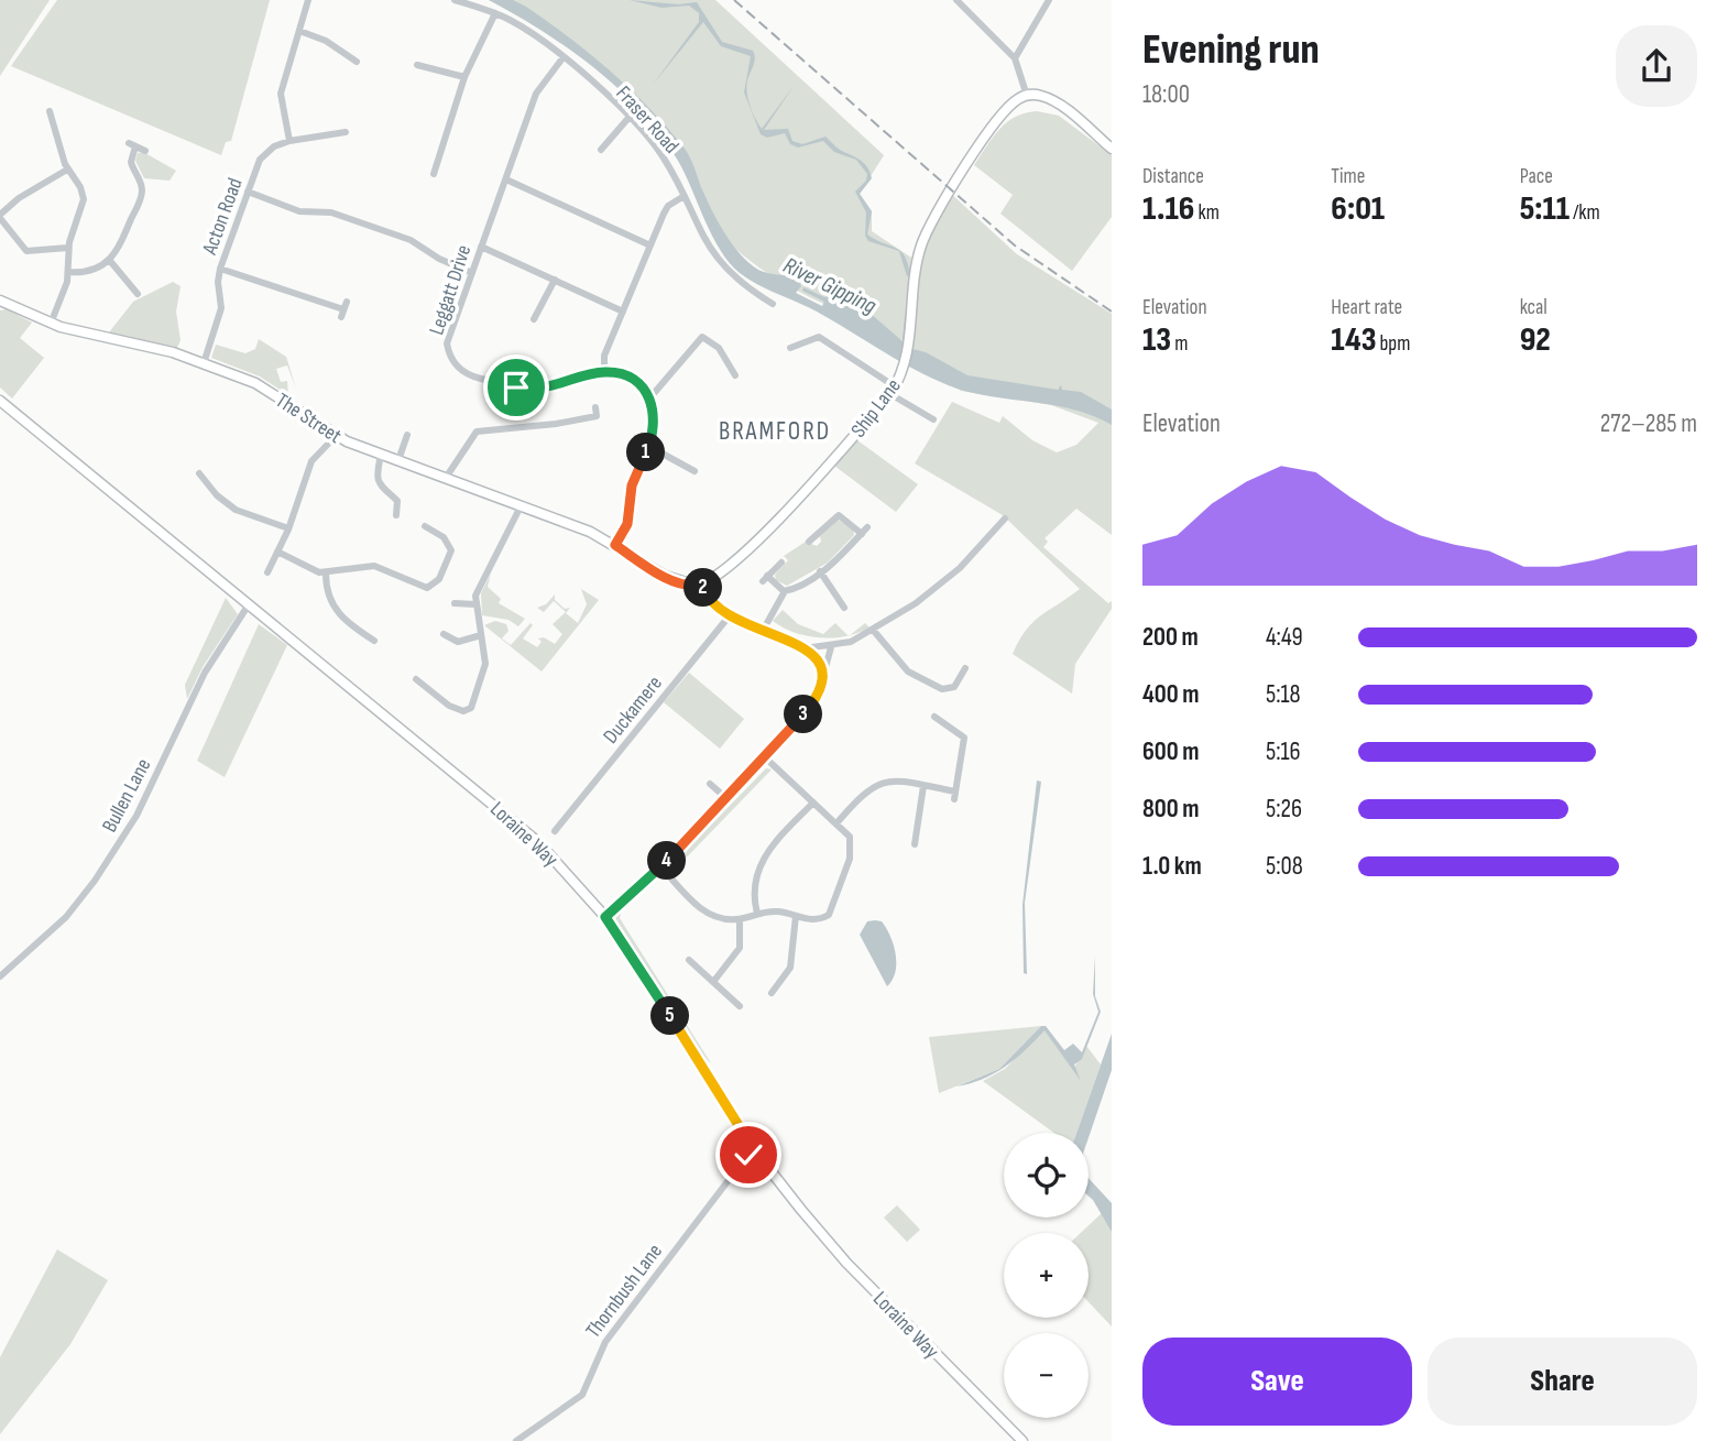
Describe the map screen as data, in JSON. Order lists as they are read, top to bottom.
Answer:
{
  "streets": {
    "main road": ["Ship Lane", "The Street", "Loraine Way"],
    "street": [
      "Fraser Road",
      "Acton Road",
      "Leggatt Drive",
      "Duckamere",
      "Bullen Lane",
      "Thornbush Lane"
    ]
  },
  "crossings": [
    ["Fraser Road", "Leggatt Drive"],
    ["Acton Road", "The Street"],
    ["Ship Lane", "The Street"],
    ["Bullen Lane", "Loraine Way"],
    ["Loraine Way", "Thornbush Lane"]
  ],
  "districts": ["BRAMFORD"],
  "water": ["River Gipping"],
  "page": {
    "heading": ["Evening run", "18:00"],
    "stats": [
      ["Distance", "1.16 km"],
      ["Time", "6:01"],
      ["Pace", "5:11 /km"],
      ["Elevation", "13 m"],
      ["Heart rate", "143 bpm"],
      ["kcal", "92"]
    ],
    "chart": ["Elevation", "272–285 m"],
    "pins": [
      "1",
      "2",
      "3",
      "4",
      "5"
    ],
    "list": [
      {
        "name": "200 m",
        "note": "4:49"
      },
      {
        "name": "400 m",
        "note": "5:18"
      },
      {
        "name": "600 m",
        "note": "5:16"
      },
      {
        "name": "800 m",
        "note": "5:26"
      },
      {
        "name": "1.0 km",
        "note": "5:08"
      }
    ],
    "map_buttons": ["+", "−"],
    "buttons": ["Save", "Share"]
  }
}
